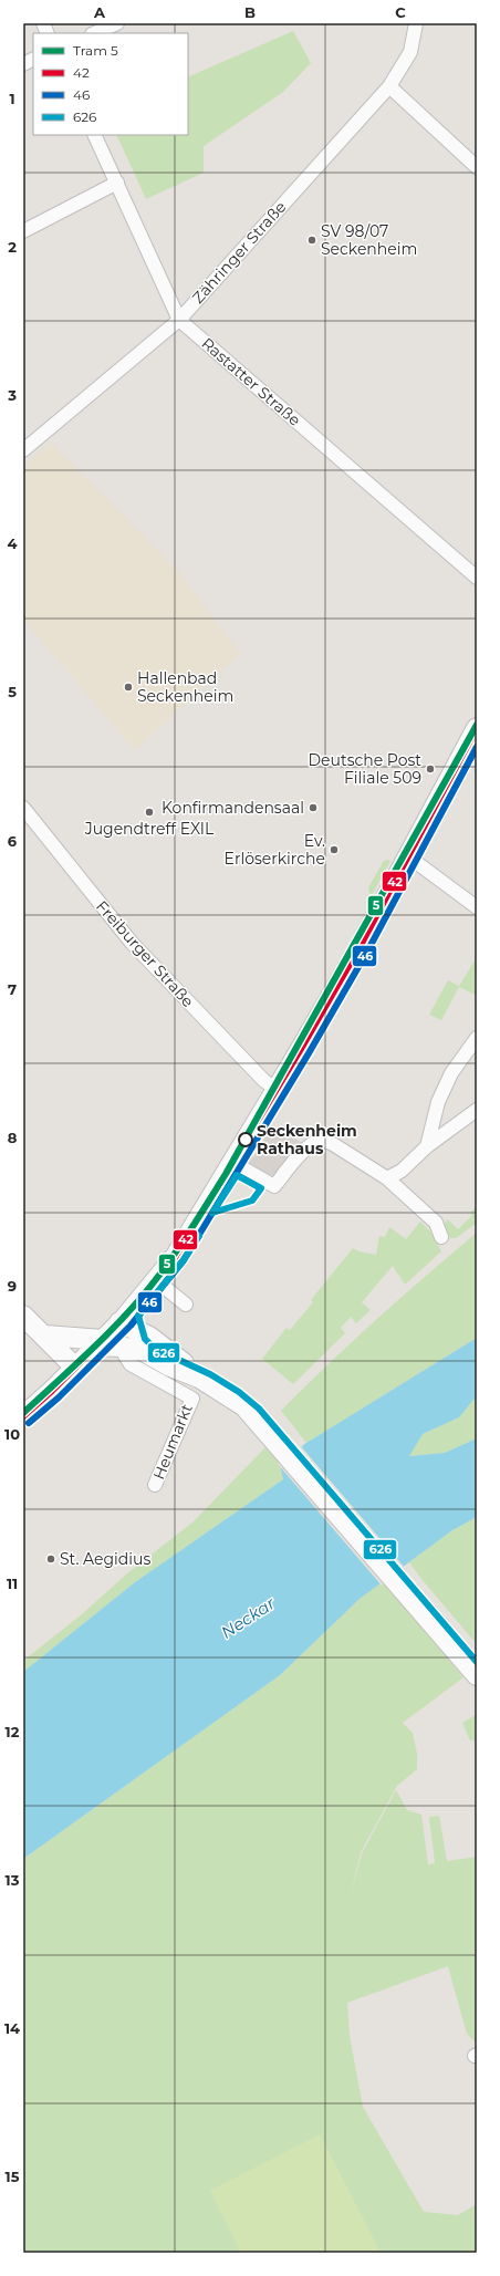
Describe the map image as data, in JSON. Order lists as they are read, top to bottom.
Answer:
{
  "streets": {
    "street": [
      "Zähringer Straße",
      "Rastatter Straße",
      "Freiburger Straße",
      "Heumarkt"
    ]
  },
  "crossings": [
    ["Zähringer Straße", "Rastatter Straße"]
  ],
  "water": ["Neckar"],
  "places": [
    "SV 98/07 Seckenheim",
    "Hallenbad Seckenheim",
    "Deutsche Post Filiale 509",
    "Konfirmandensaal",
    "Jugendtreff EXIL",
    "Ev. Erlöserkirche",
    "Seckenheim Rathaus",
    "St. Aegidius"
  ],
  "lines": [
    "tram line 5",
    "transit line 42",
    "transit line 46",
    "transit line 626"
  ],
  "legend": [
    "Tram 5",
    "42",
    "46",
    "626"
  ],
  "grid": {
    "columns": ["A", "B", "C"],
    "rows": [
      "1",
      "2",
      "3",
      "4",
      "5",
      "6",
      "7",
      "8",
      "9",
      "10",
      "11",
      "12",
      "13",
      "14",
      "15"
    ]
  }
}
